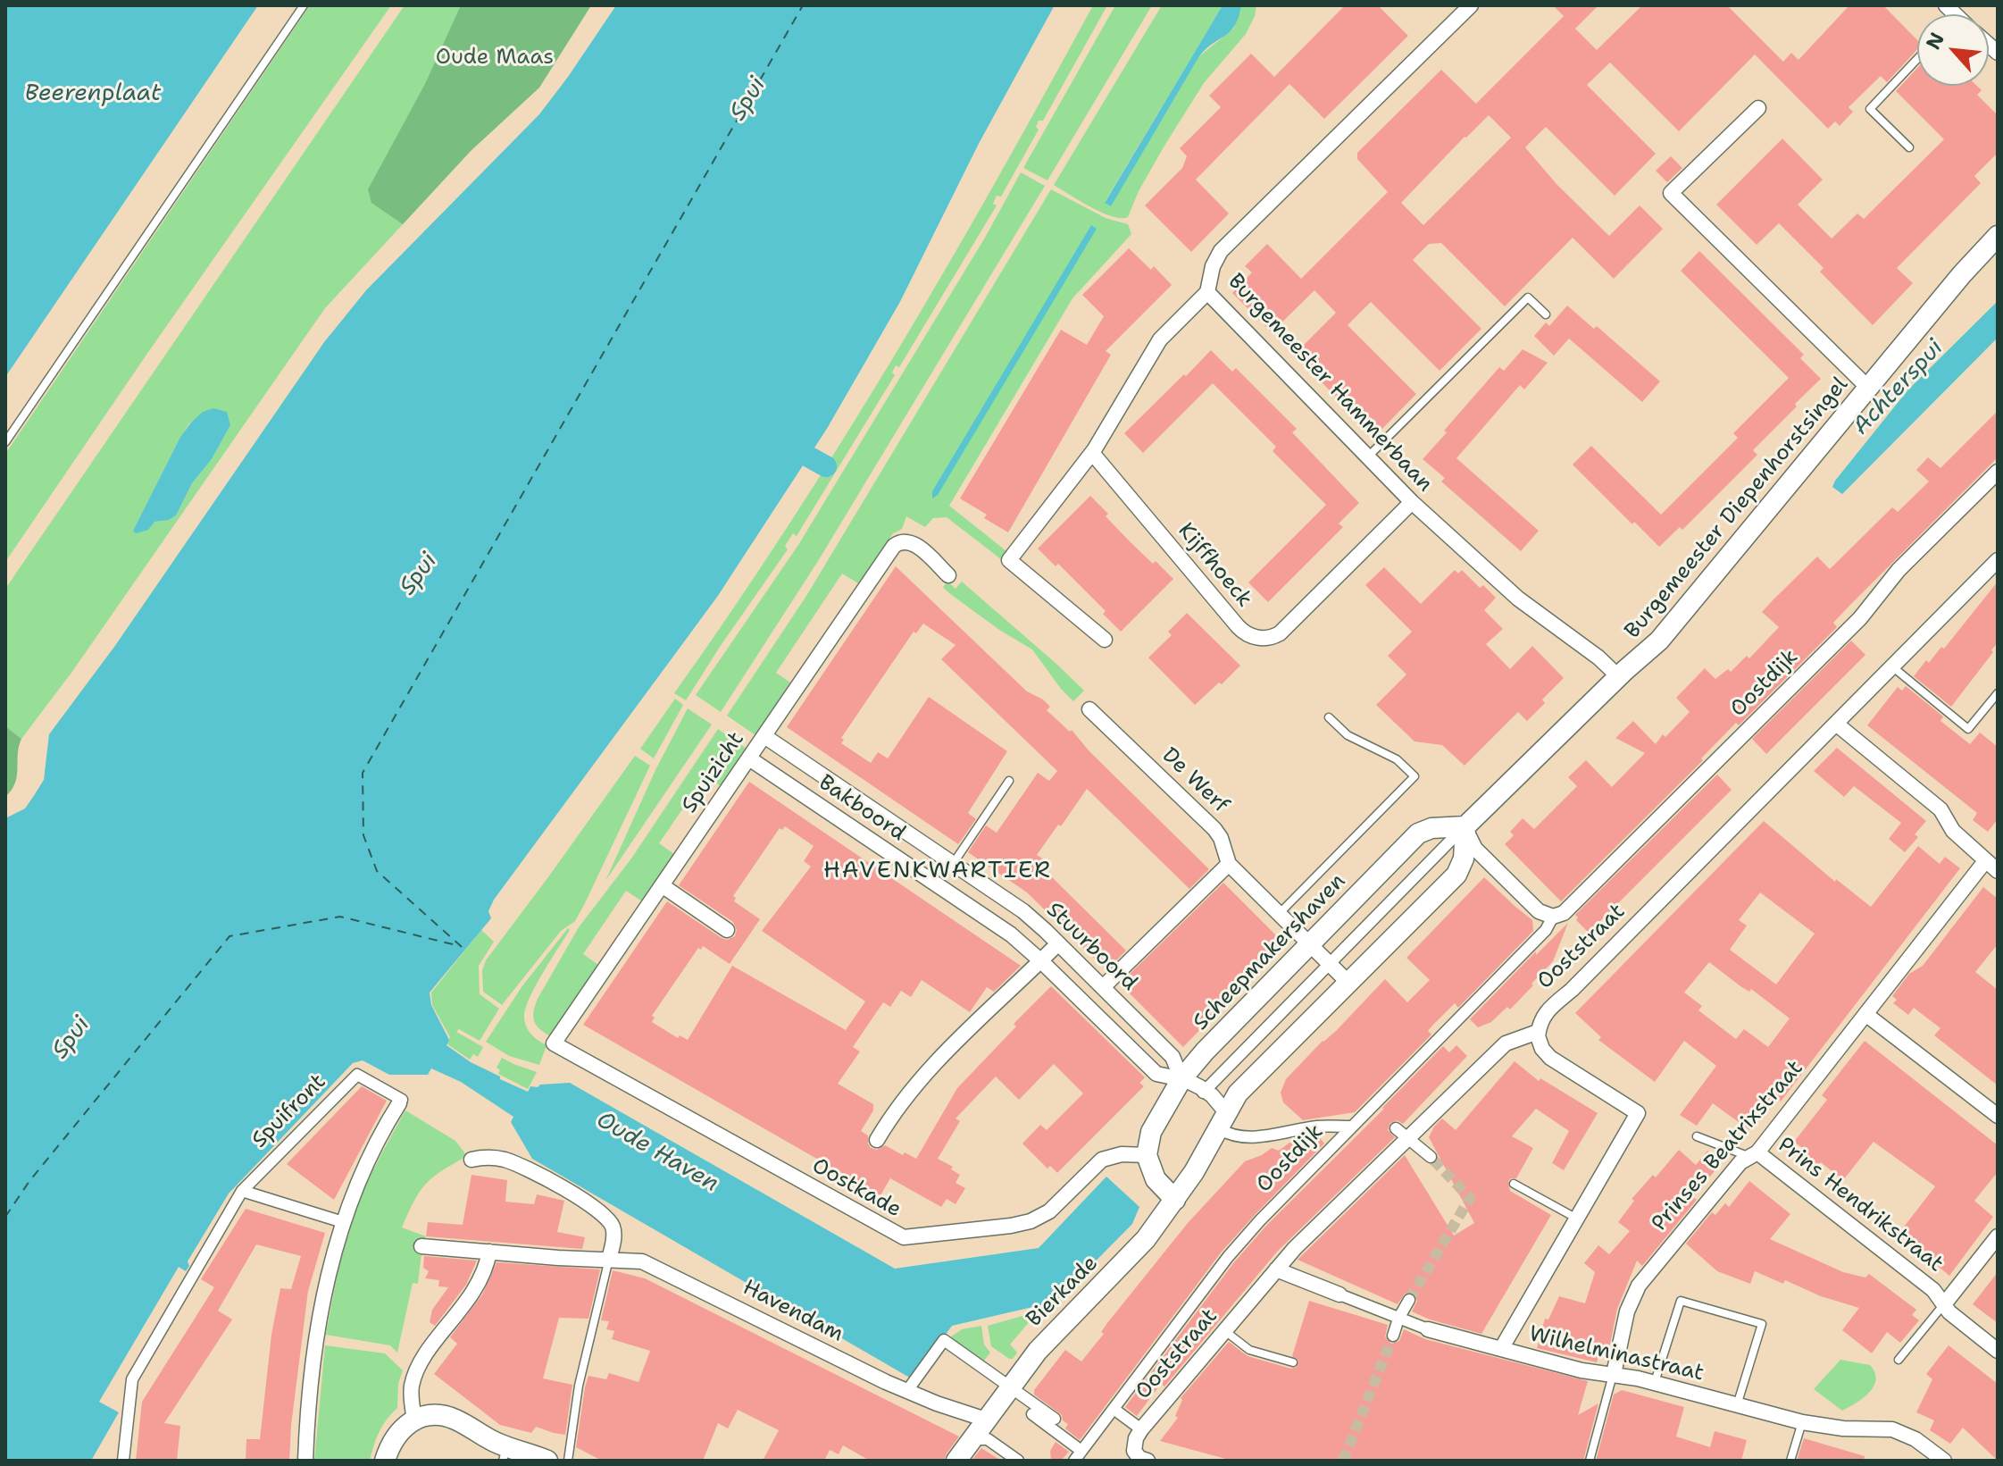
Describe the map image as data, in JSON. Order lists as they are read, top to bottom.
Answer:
{
  "streets": {
    "street": [
      "Burgemeester Hammerbaan",
      "Burgemeester Diepenhorstsingel",
      "Kijffhoeck",
      "Oostdijk",
      "Spuizicht",
      "De Werf",
      "Bakboord",
      "Stuurboord",
      "Ooststraat",
      "Scheepmakershaven",
      "Spuifront",
      "Prinses Beatrixstraat",
      "Oostkade",
      "Prins Hendrikstraat",
      "Bierkade",
      "Havendam",
      "Wilhelminastraat"
    ]
  },
  "crossings": [
    ["Burgemeester Hammerbaan", "Burgemeester Diepenhorstsingel"],
    ["Burgemeester Hammerbaan", "Kijffhoeck"],
    ["Burgemeester Diepenhorstsingel", "Scheepmakershaven"],
    ["Spuizicht", "Bakboord"],
    ["Spuizicht", "Stuurboord"],
    ["Spuizicht", "Oostkade"],
    ["De Werf", "Scheepmakershaven"],
    ["Bakboord", "Stuurboord"],
    ["Bakboord", "Scheepmakershaven"],
    ["Stuurboord", "Scheepmakershaven"],
    ["Ooststraat", "Wilhelminastraat"],
    ["Scheepmakershaven", "Oostkade"],
    ["Prinses Beatrixstraat", "Prins Hendrikstraat"],
    ["Prinses Beatrixstraat", "Wilhelminastraat"],
    ["Bierkade", "Havendam"]
  ],
  "districts": ["HAVENKWARTIER"],
  "water": [
    "Beerenplaat",
    "Spui",
    "Achterspui",
    "Oude Haven"
  ],
  "parks": ["Oude Maas"],
  "north": "top left"
}
